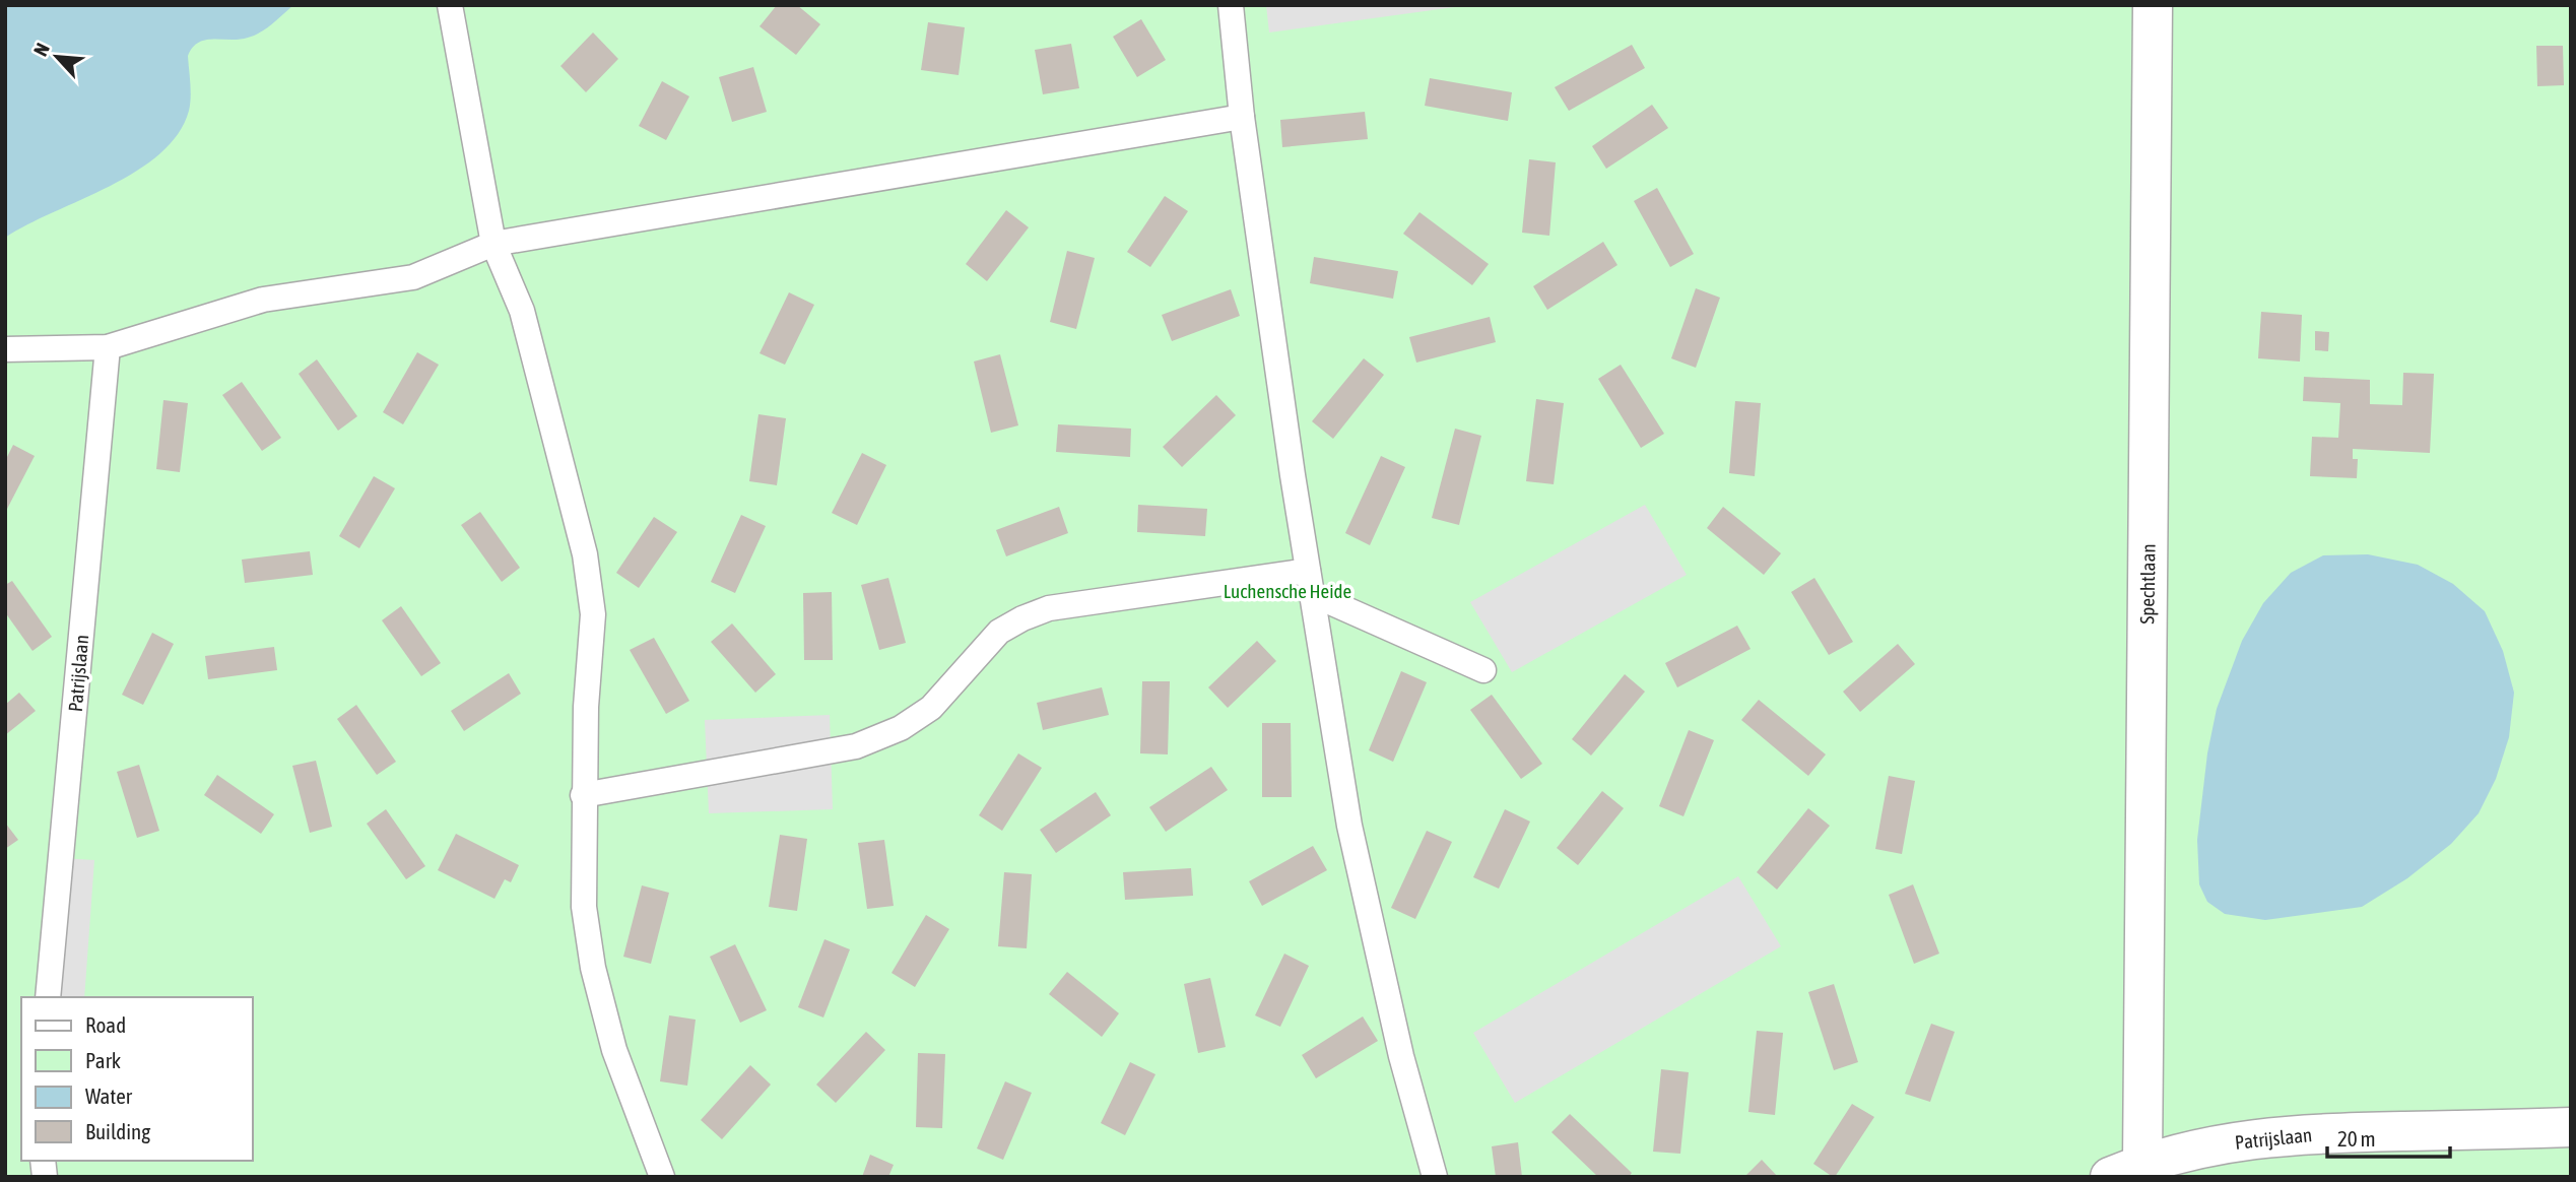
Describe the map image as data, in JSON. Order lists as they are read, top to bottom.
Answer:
{
  "streets": {
    "street": ["Spechtlaan", "Patrijslaan"]
  },
  "crossings": [
    ["Spechtlaan", "Patrijslaan"]
  ],
  "parks": ["Luchensche Heide"],
  "legend": [
    "Road",
    "Park",
    "Water",
    "Building"
  ],
  "scale_bar": "20 m",
  "north": "top left"
}
